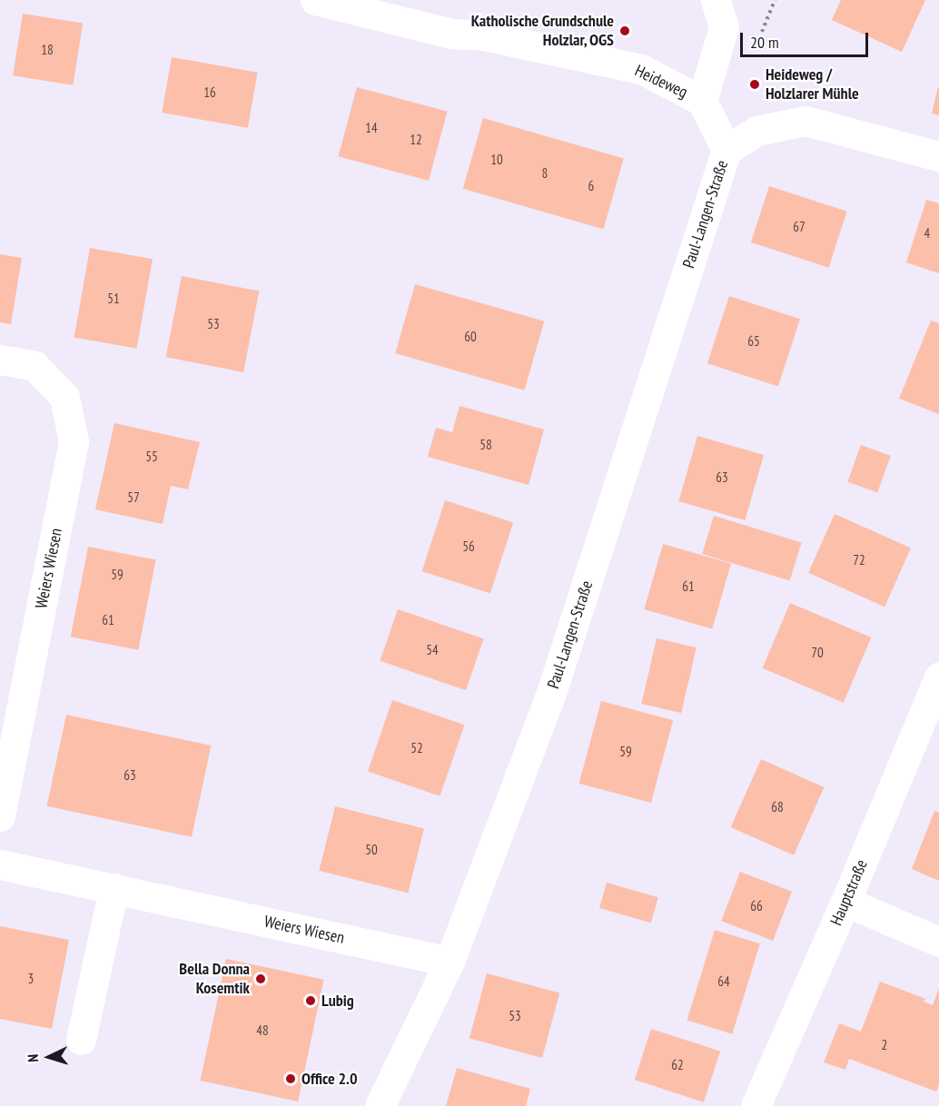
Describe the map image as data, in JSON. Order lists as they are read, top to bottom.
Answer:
{
  "streets": {
    "street": [
      "Heideweg",
      "Paul-Langen-Straße",
      "Weiers Wiesen",
      "Hauptstraße"
    ]
  },
  "crossings": [
    ["Heideweg", "Paul-Langen-Straße"],
    ["Paul-Langen-Straße", "Weiers Wiesen"]
  ],
  "places": [
    "Katholische Grundschule Holzlar, OGS",
    "Heideweg / Holzlarer Mühle",
    "Bella Donna Kosemtik",
    "Lubig",
    "Office 2.0"
  ],
  "house_numbers": [
    "18",
    "16",
    "14",
    "12",
    "10",
    "8",
    "6",
    "67",
    "4",
    "51",
    "53",
    "60",
    "65",
    "58",
    "55",
    "63",
    "57",
    "56",
    "72",
    "59",
    "61",
    "61",
    "54",
    "70",
    "52",
    "59",
    "63",
    "68",
    "50",
    "66",
    "3",
    "64",
    "53",
    "48",
    "2",
    "62"
  ],
  "scale_bar": "20 m",
  "north": "left"
}
